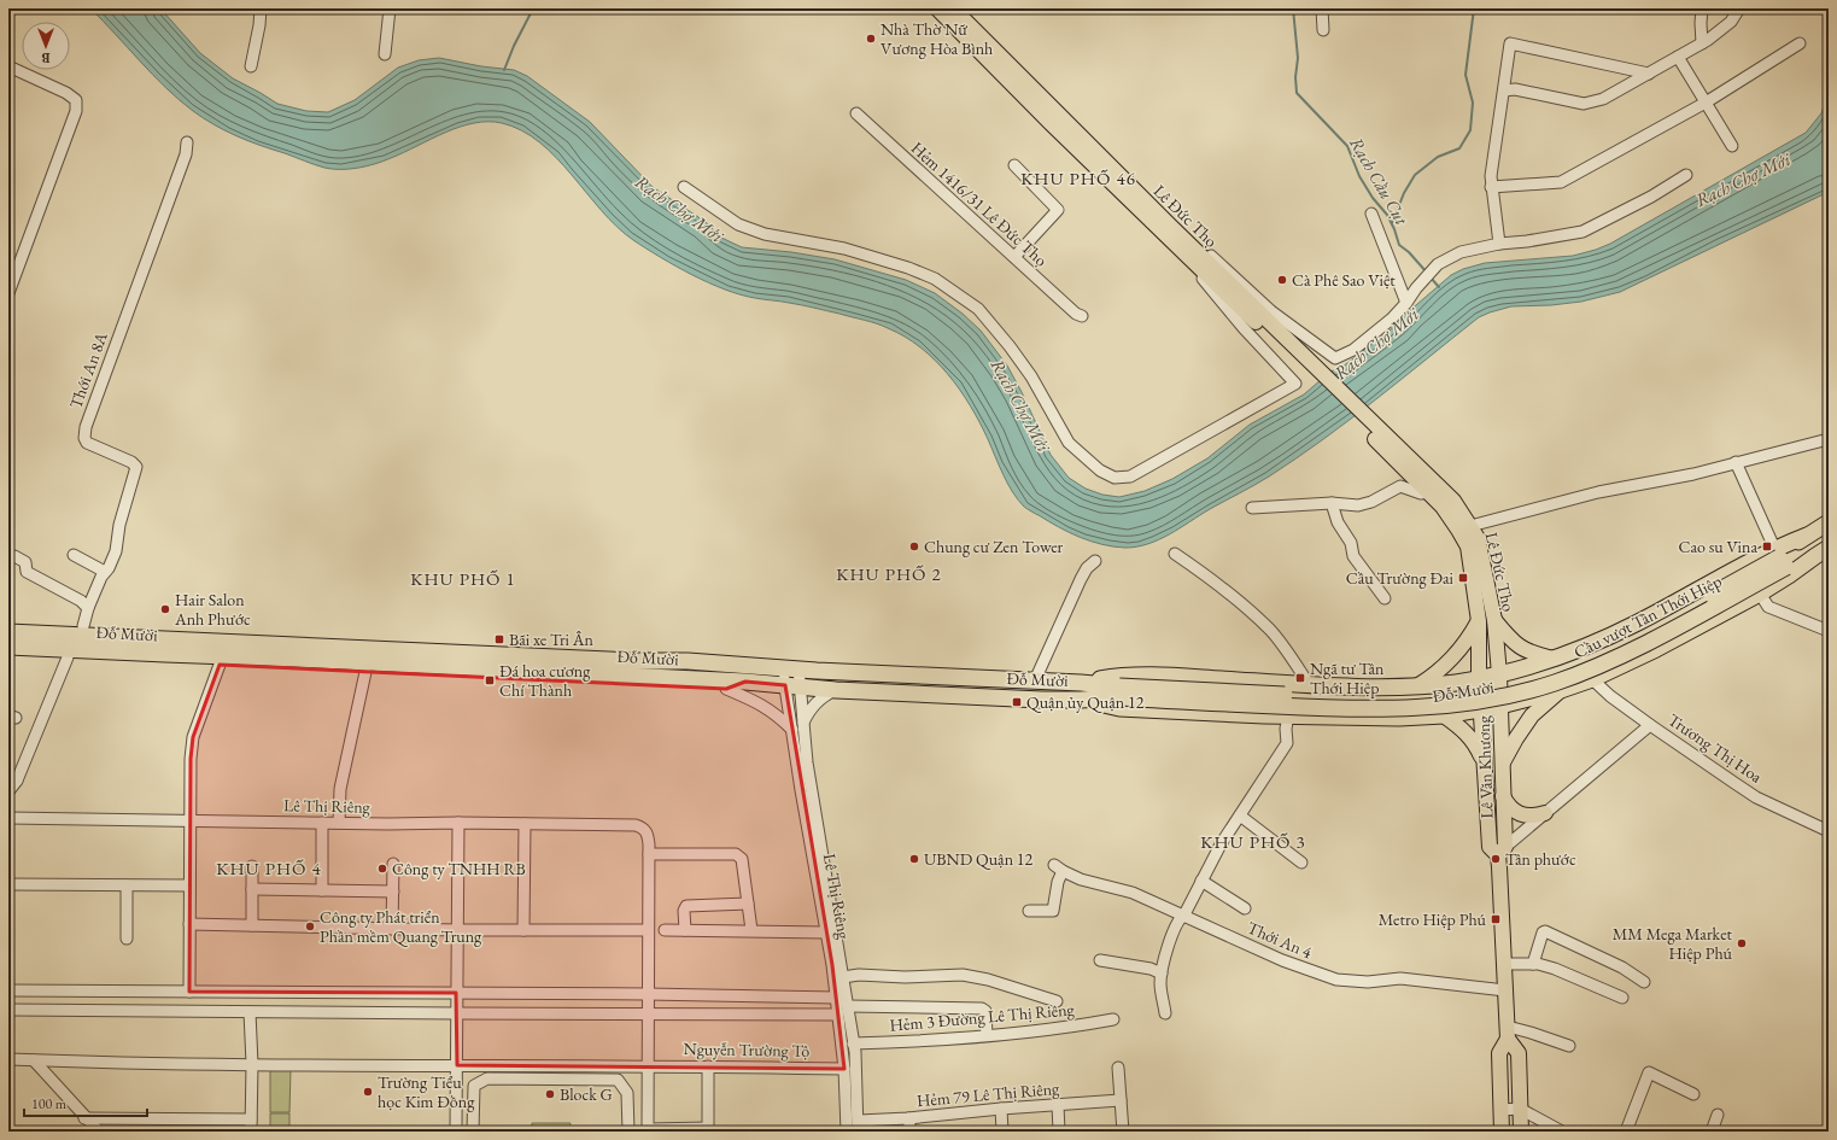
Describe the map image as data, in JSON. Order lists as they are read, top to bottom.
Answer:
{
  "streets": {
    "highway": ["Cầu vượt Tân Thới Hiệp", "Đỗ Mười"],
    "main road": ["Lê Đức Thọ", "Lê Văn Khương"],
    "street": [
      "Hẻm 1416/31 Lê Đức Thọ",
      "Thới An 8A",
      "Trương Thị Hoa",
      "Lê Thị Riêng",
      "Thới An 4",
      "Hẻm 3 Đường Lê Thị Riêng",
      "Nguyễn Trường Tộ",
      "Hẻm 79 Lê Thị Riêng"
    ]
  },
  "crossings": [
    ["Lê Đức Thọ", "Đỗ Mười"],
    ["Lê Đức Thọ", "Lê Văn Khương"],
    ["Thới An 8A", "Đỗ Mười"],
    ["Cầu vượt Tân Thới Hiệp", "Đỗ Mười"],
    ["Đỗ Mười", "Trương Thị Hoa"],
    ["Đỗ Mười", "Lê Văn Khương"],
    ["Đỗ Mười", "Lê Thị Riêng"],
    ["Lê Văn Khương", "Thới An 4"],
    ["Lê Thị Riêng", "Hẻm 3 Đường Lê Thị Riêng"],
    ["Lê Thị Riêng", "Nguyễn Trường Tộ"],
    ["Lê Thị Riêng", "Hẻm 79 Lê Thị Riêng"]
  ],
  "districts": [
    "KHU PHỐ 46",
    "KHU PHỐ 2",
    "KHU PHỐ 1",
    "KHU PHỐ 3",
    "KHU PHỐ 4"
  ],
  "water": ["Rạch Chợ Mới", "Rạch Cầu Cụt"],
  "places": {
    "other": [
      "Nhà Thờ Nữ Vương Hòa Bình",
      "Cà Phê Sao Việt",
      "Chung cư Zen Tower",
      "Hair Salon Anh Phước",
      "UBND Quận 12",
      "Tân phước",
      "Công ty TNHH RB",
      "Công ty Phát triển Phần mềm Quang Trung",
      "MM Mega Market Hiệp Phú",
      "Trường Tiểu học Kim Đồng",
      "Block G"
    ],
    "transit": [
      "Cao su Vina",
      "Cầu Trường Đai",
      "Bãi xe Tri Ân",
      "Ngã tư Tân Thới Hiệp",
      "Đá hoa cương Chí Thành",
      "Quận ủy Quận 12",
      "Metro Hiệp Phú"
    ]
  },
  "scale_bar": "100 m",
  "north": "bottom"
}
